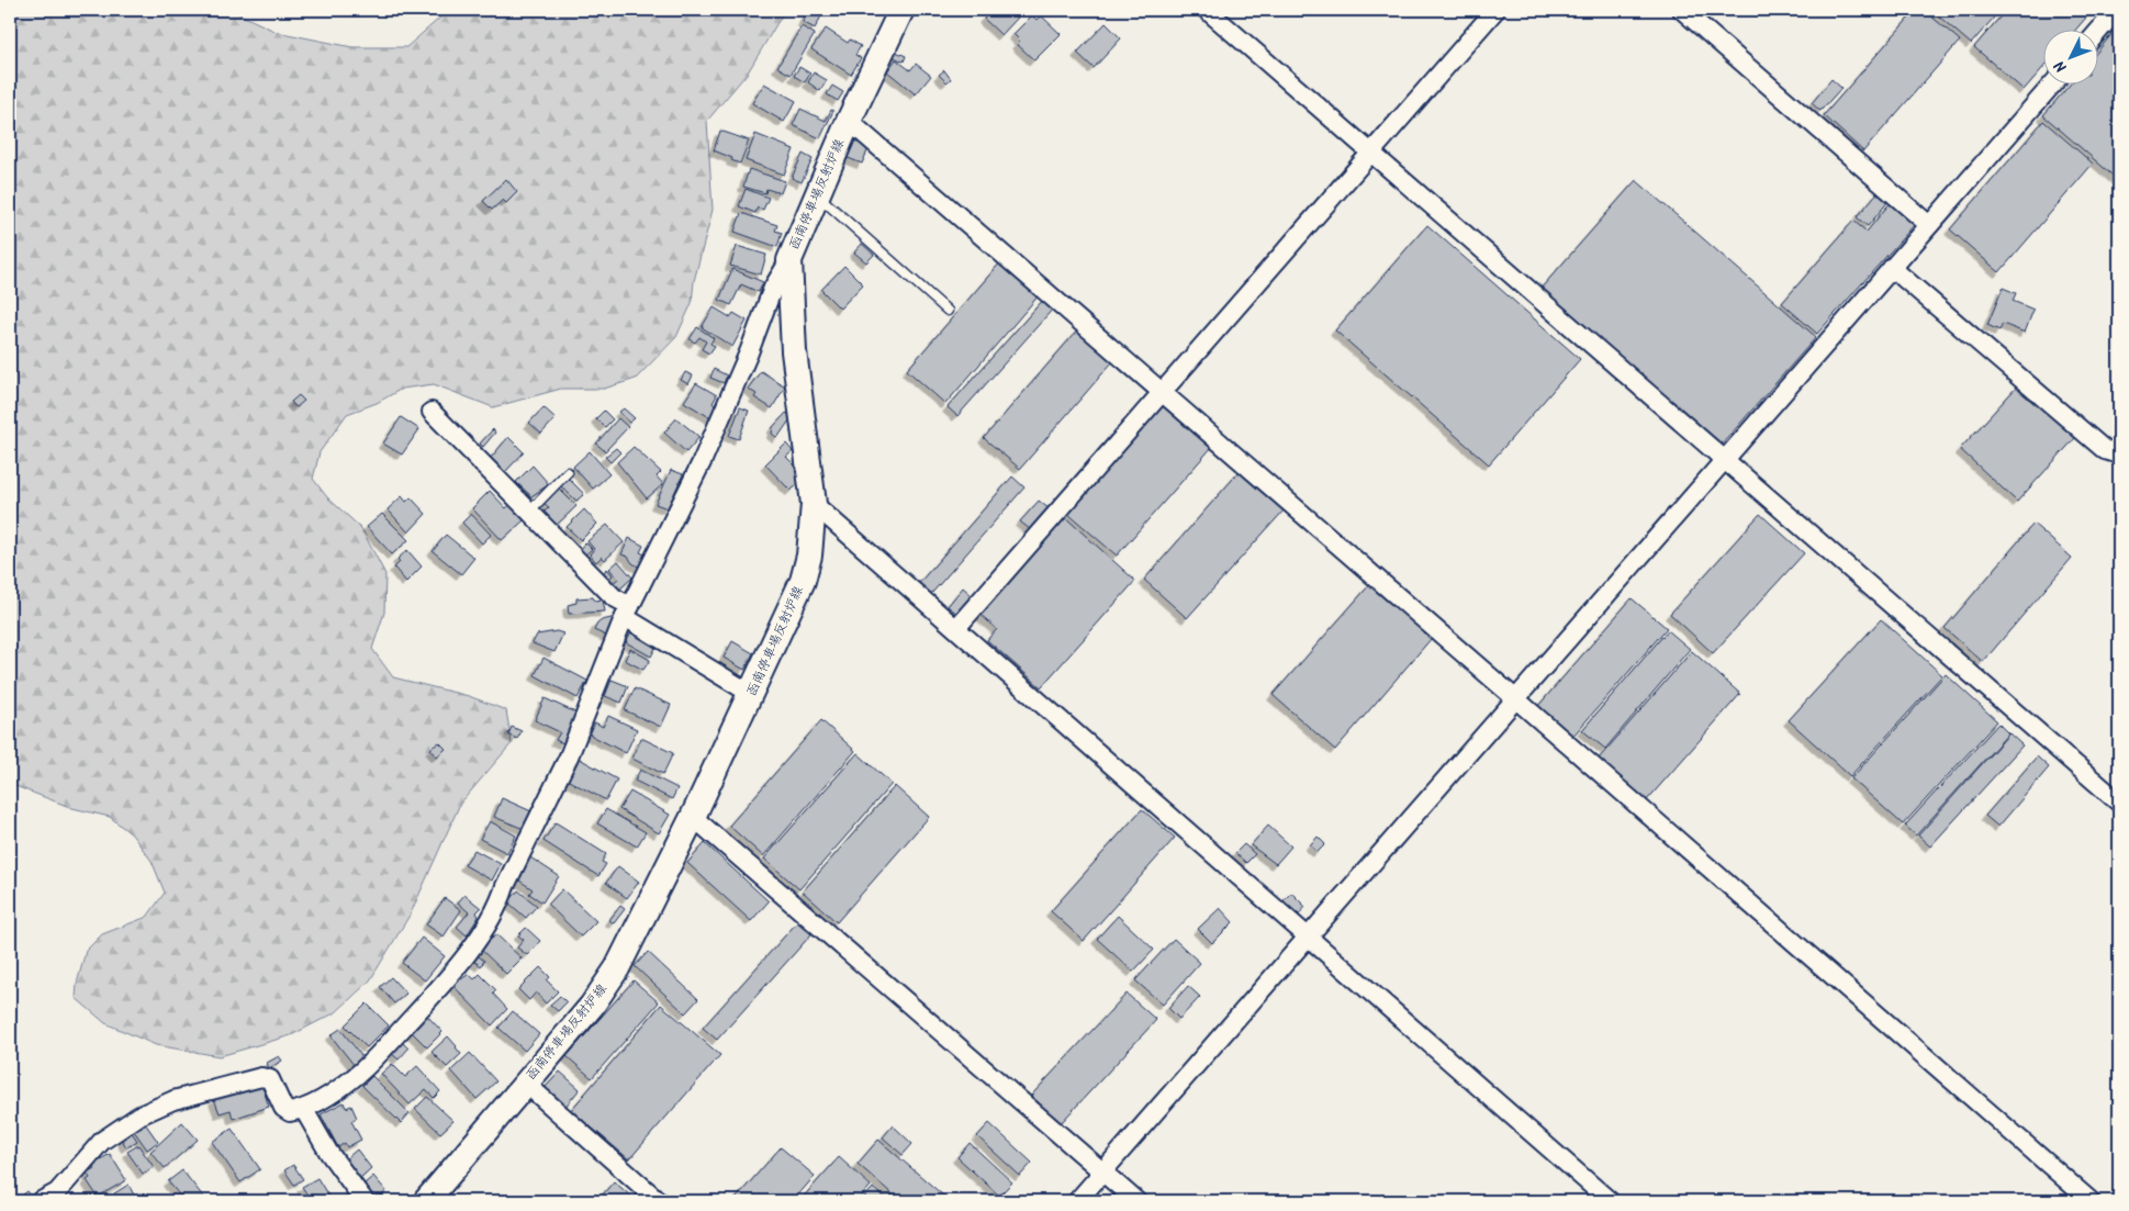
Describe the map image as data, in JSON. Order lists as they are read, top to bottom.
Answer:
{
  "streets": {
    "main road": ["函南停車場反射炉線"]
  },
  "north": "bottom left"
}
